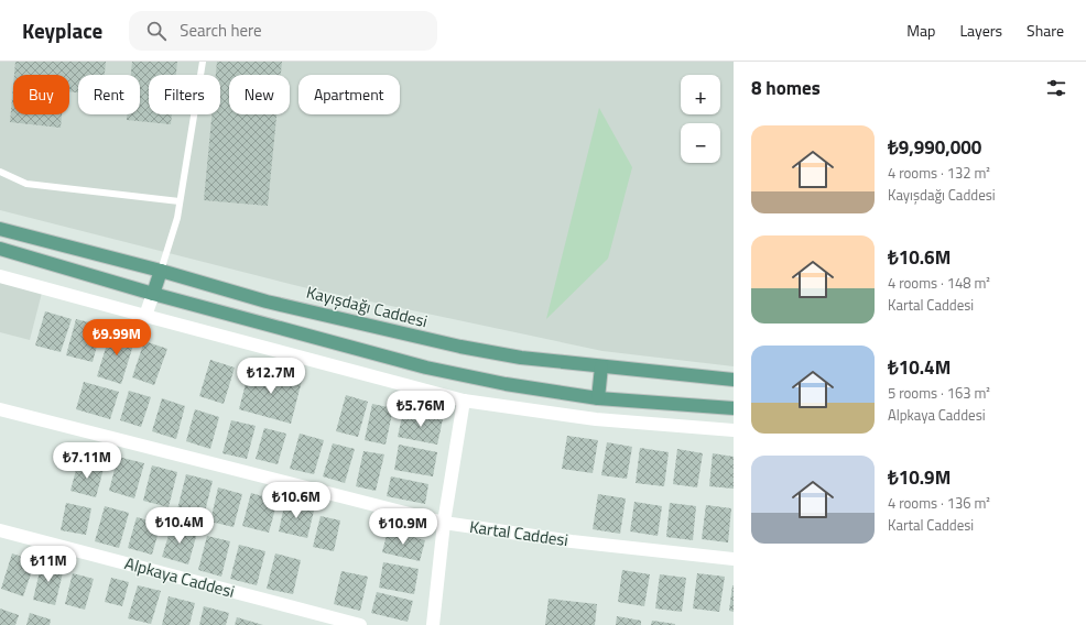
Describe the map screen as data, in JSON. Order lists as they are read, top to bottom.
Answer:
{
  "streets": {
    "main road": ["Kayışdağı Caddesi"],
    "street": ["Kartal Caddesi", "Alpkaya Caddesi"]
  },
  "page": {
    "header": "Keyplace",
    "search": "Search here",
    "nav": ["Map", "Layers", "Share"],
    "heading": "8 homes",
    "map_buttons": ["+", "−"],
    "chip": [
      "Buy",
      "Rent",
      "Filters",
      "New",
      "Apartment"
    ],
    "list": [
      {
        "name": "₺9,990,000",
        "note": "4 rooms · 132 m² · Kayışdağı Caddesi"
      },
      {
        "name": "₺10.6M",
        "note": "4 rooms · 148 m² · Kartal Caddesi"
      },
      {
        "name": "₺10.4M",
        "note": "5 rooms · 163 m² · Alpkaya Caddesi"
      },
      {
        "name": "₺10.9M",
        "note": "4 rooms · 136 m² · Kartal Caddesi"
      }
    ],
    "price": [
      "₺9.99M",
      "₺12.7M",
      "₺5.76M",
      "₺7.11M",
      "₺10.6M",
      "₺10.4M",
      "₺10.9M",
      "₺11M"
    ]
  }
}
